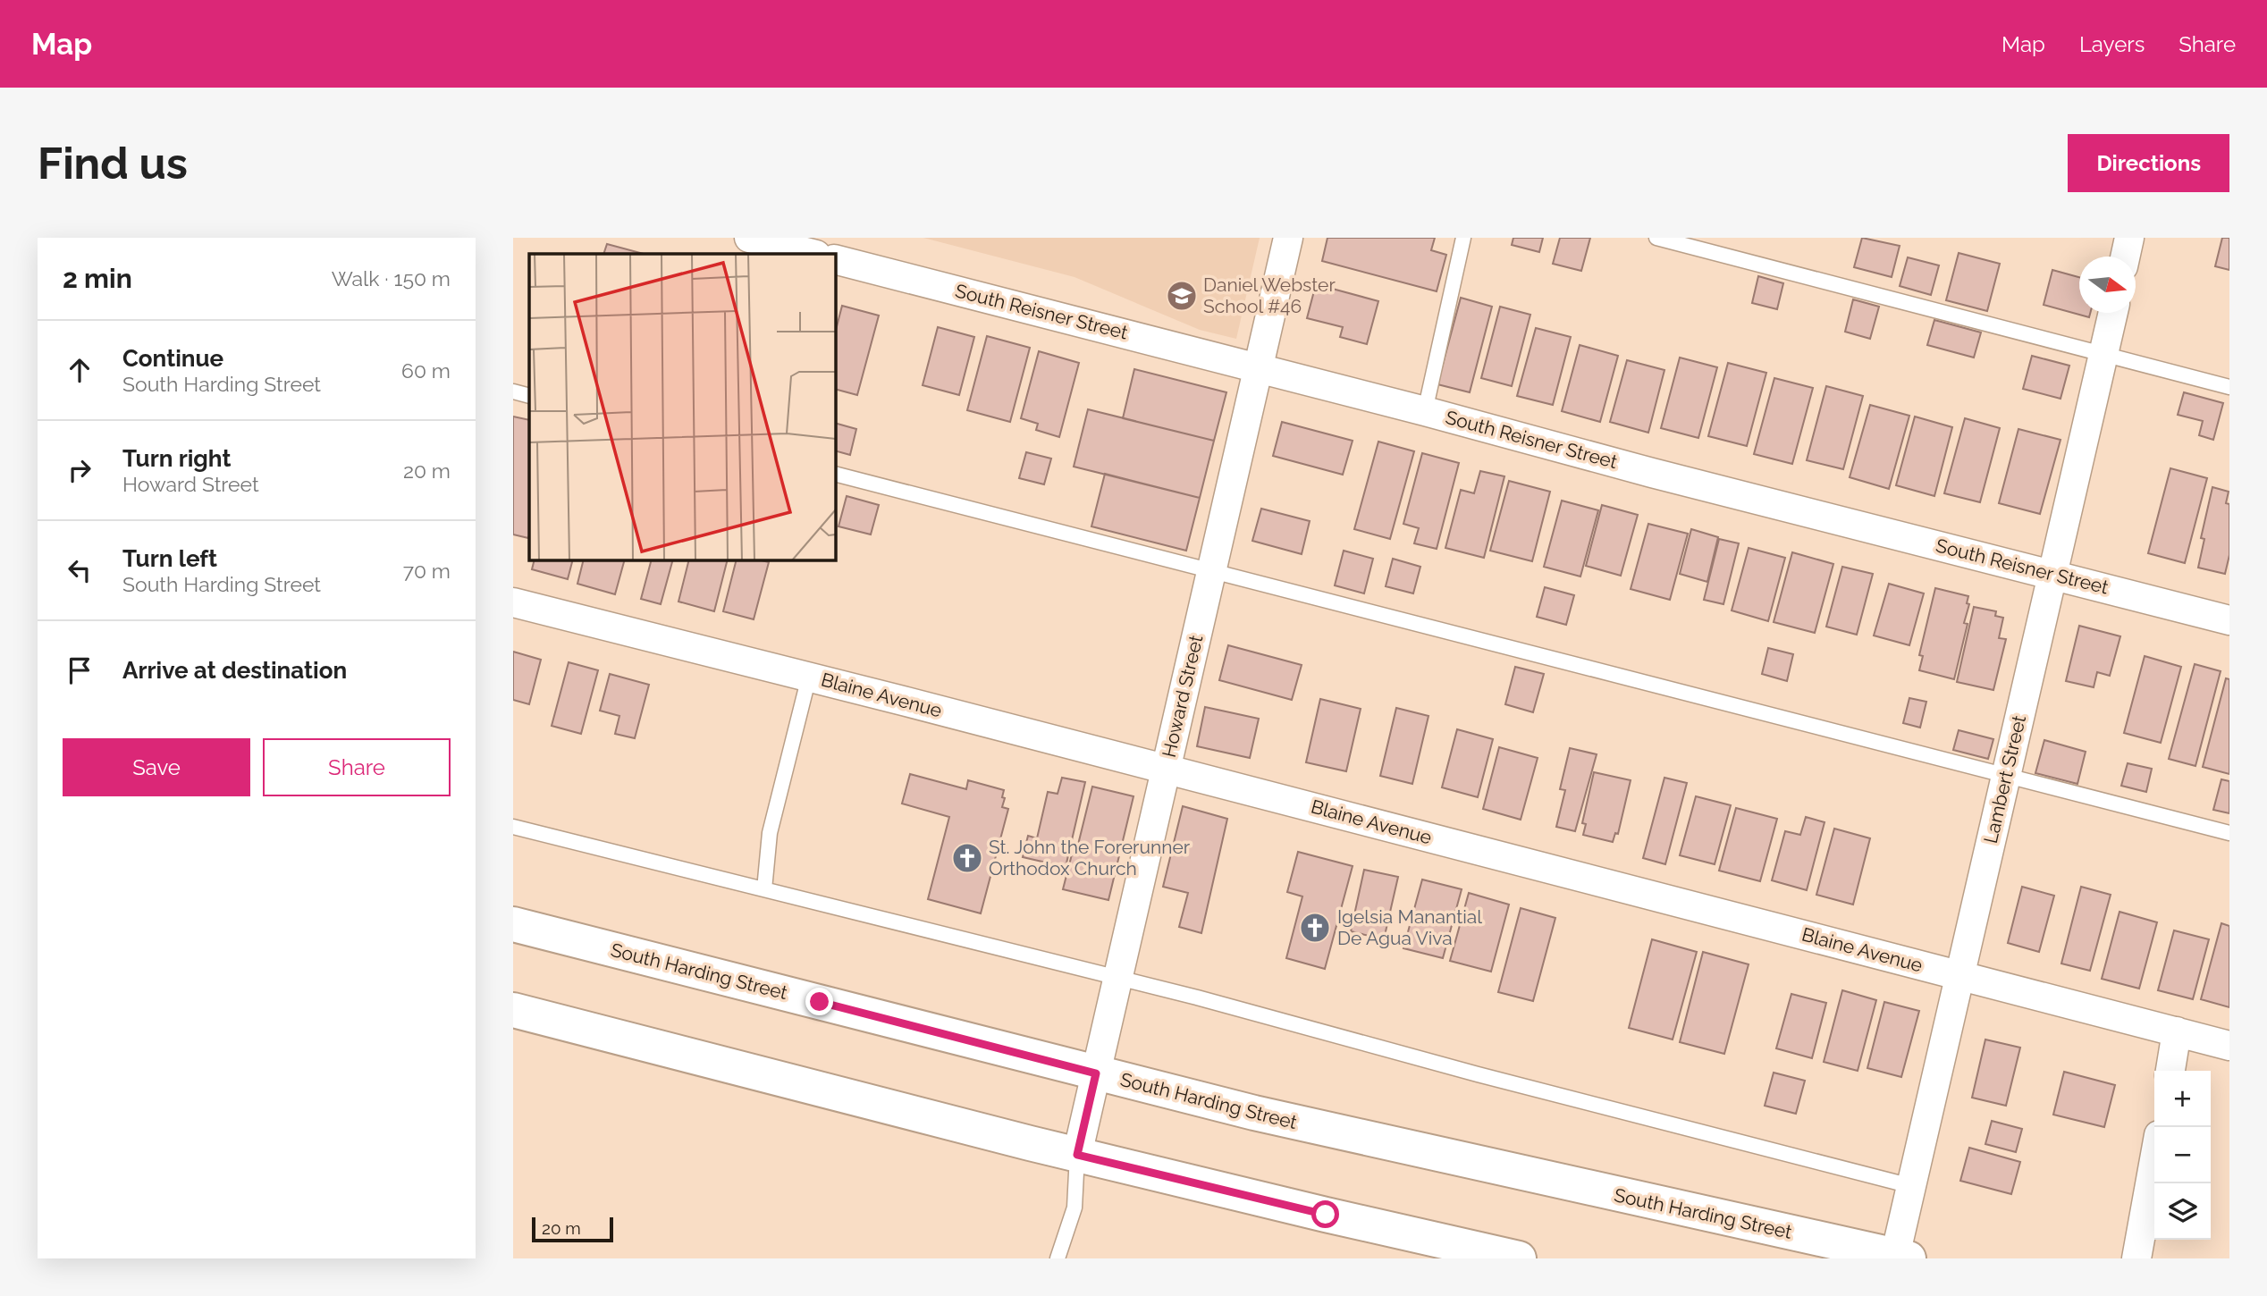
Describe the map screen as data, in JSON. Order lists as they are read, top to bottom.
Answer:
{
  "streets": {
    "main road": ["South Harding Street"],
    "street": [
      "South Reisner Street",
      "Blaine Avenue",
      "Howard Street",
      "Lambert Street"
    ]
  },
  "crossings": [
    ["South Reisner Street", "Howard Street"],
    ["South Reisner Street", "Lambert Street"],
    ["Blaine Avenue", "Howard Street"],
    ["Blaine Avenue", "Lambert Street"],
    ["Howard Street", "South Harding Street"],
    ["Lambert Street", "South Harding Street"]
  ],
  "places": {
    "school or university": ["Daniel Webster School #46"],
    "church": ["St. John the Forerunner Orthodox Church", "Igelsia Manantial De Agua Viva"]
  },
  "scale_bar": "20 m",
  "north": "right",
  "page": {
    "header": "Map",
    "nav": ["Map", "Layers", "Share"],
    "buttons": [
      "Directions",
      ["Save", "Share"]
    ],
    "title": "Find us",
    "heading": ["2 min", "Walk · 150 m"],
    "list": [
      ["Continue", "South Harding Street", "60 m"],
      ["Turn right", "Howard Street", "20 m"],
      ["Turn left", "South Harding Street", "70 m"],
      "Arrive at destination"
    ],
    "map_buttons": ["+", "−"],
    "scale": "20 m"
  }
}
